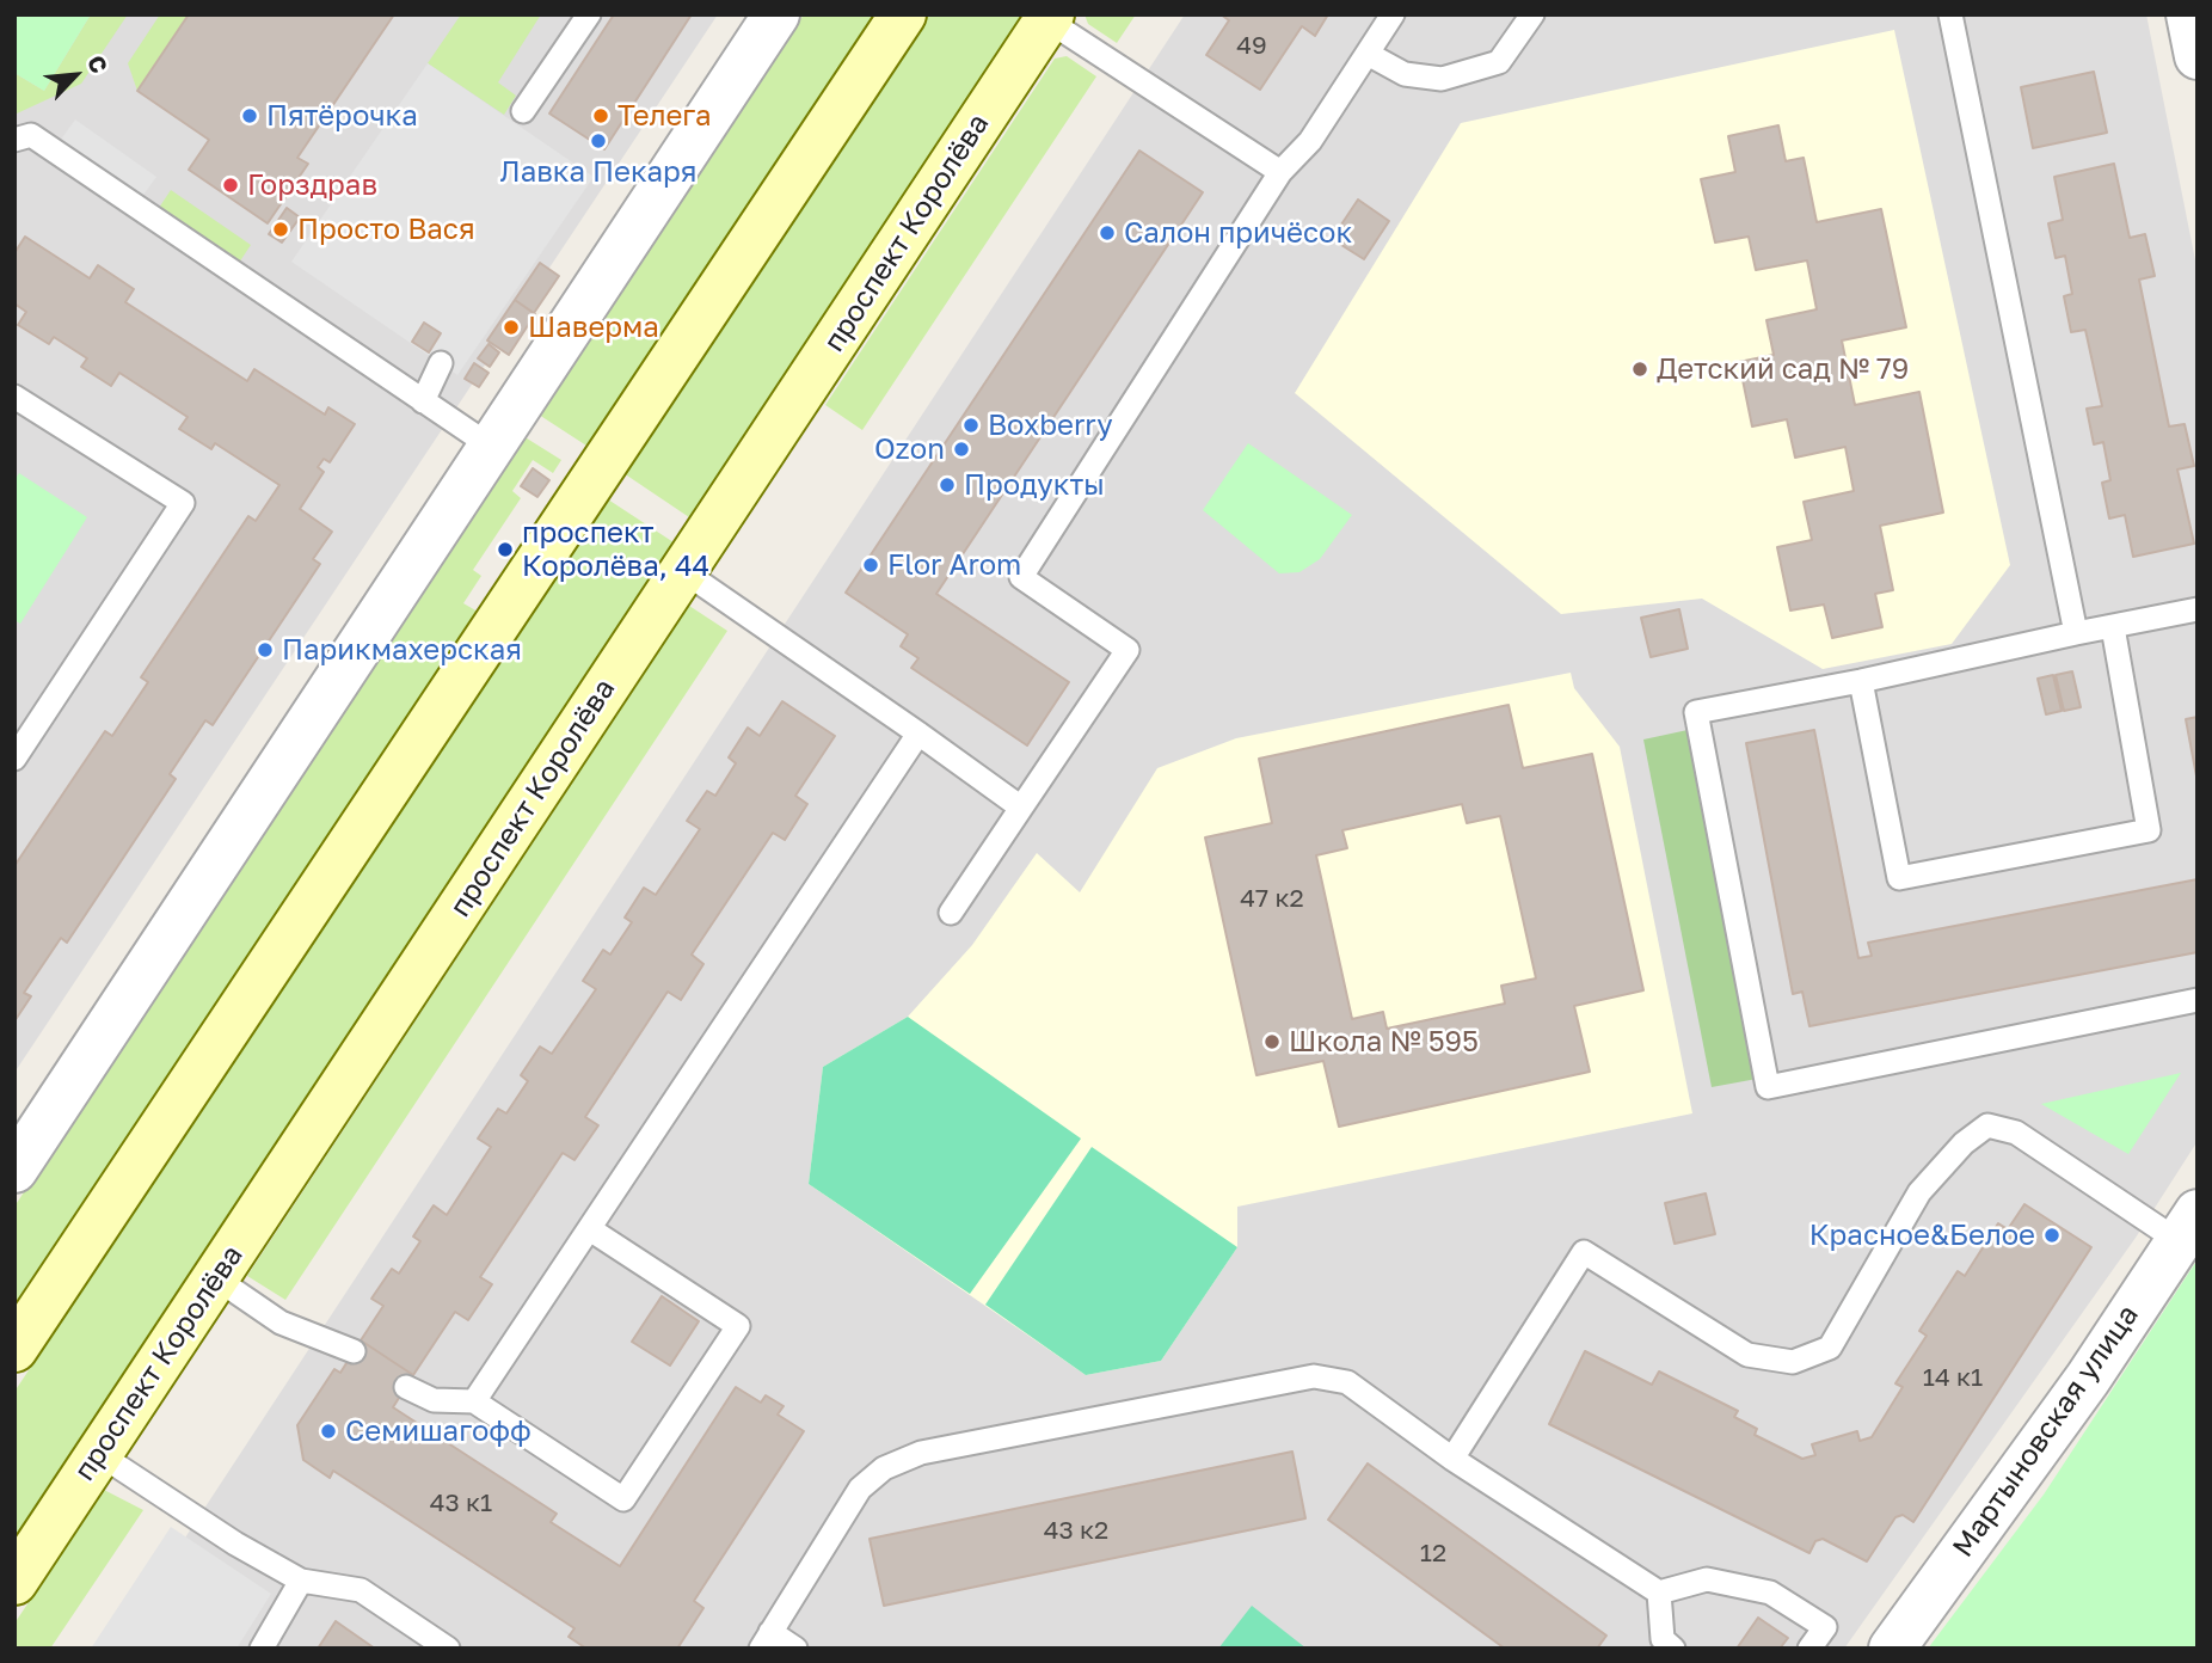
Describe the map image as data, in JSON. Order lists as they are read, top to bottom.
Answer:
{
  "streets": {
    "street": ["проспект Королёва", "Мартыновская улица"]
  },
  "places": [
    "Пятёрочка",
    "Телега",
    "Лавка Пекаря",
    "Горздрав",
    "Просто Вася",
    "Салон причёсок",
    "Шаверма",
    "Детский сад № 79",
    "Boxberry",
    "Ozon",
    "Продукты",
    "проспект Королёва, 44",
    "Flor Arom",
    "Парикмахерская",
    "Школа № 595",
    "Красное&Белое",
    "Семишагофф"
  ],
  "house_numbers": [
    "49",
    "47 к2",
    "14 к1",
    "43 к1",
    "43 к2",
    "12"
  ],
  "north": "top right"
}
